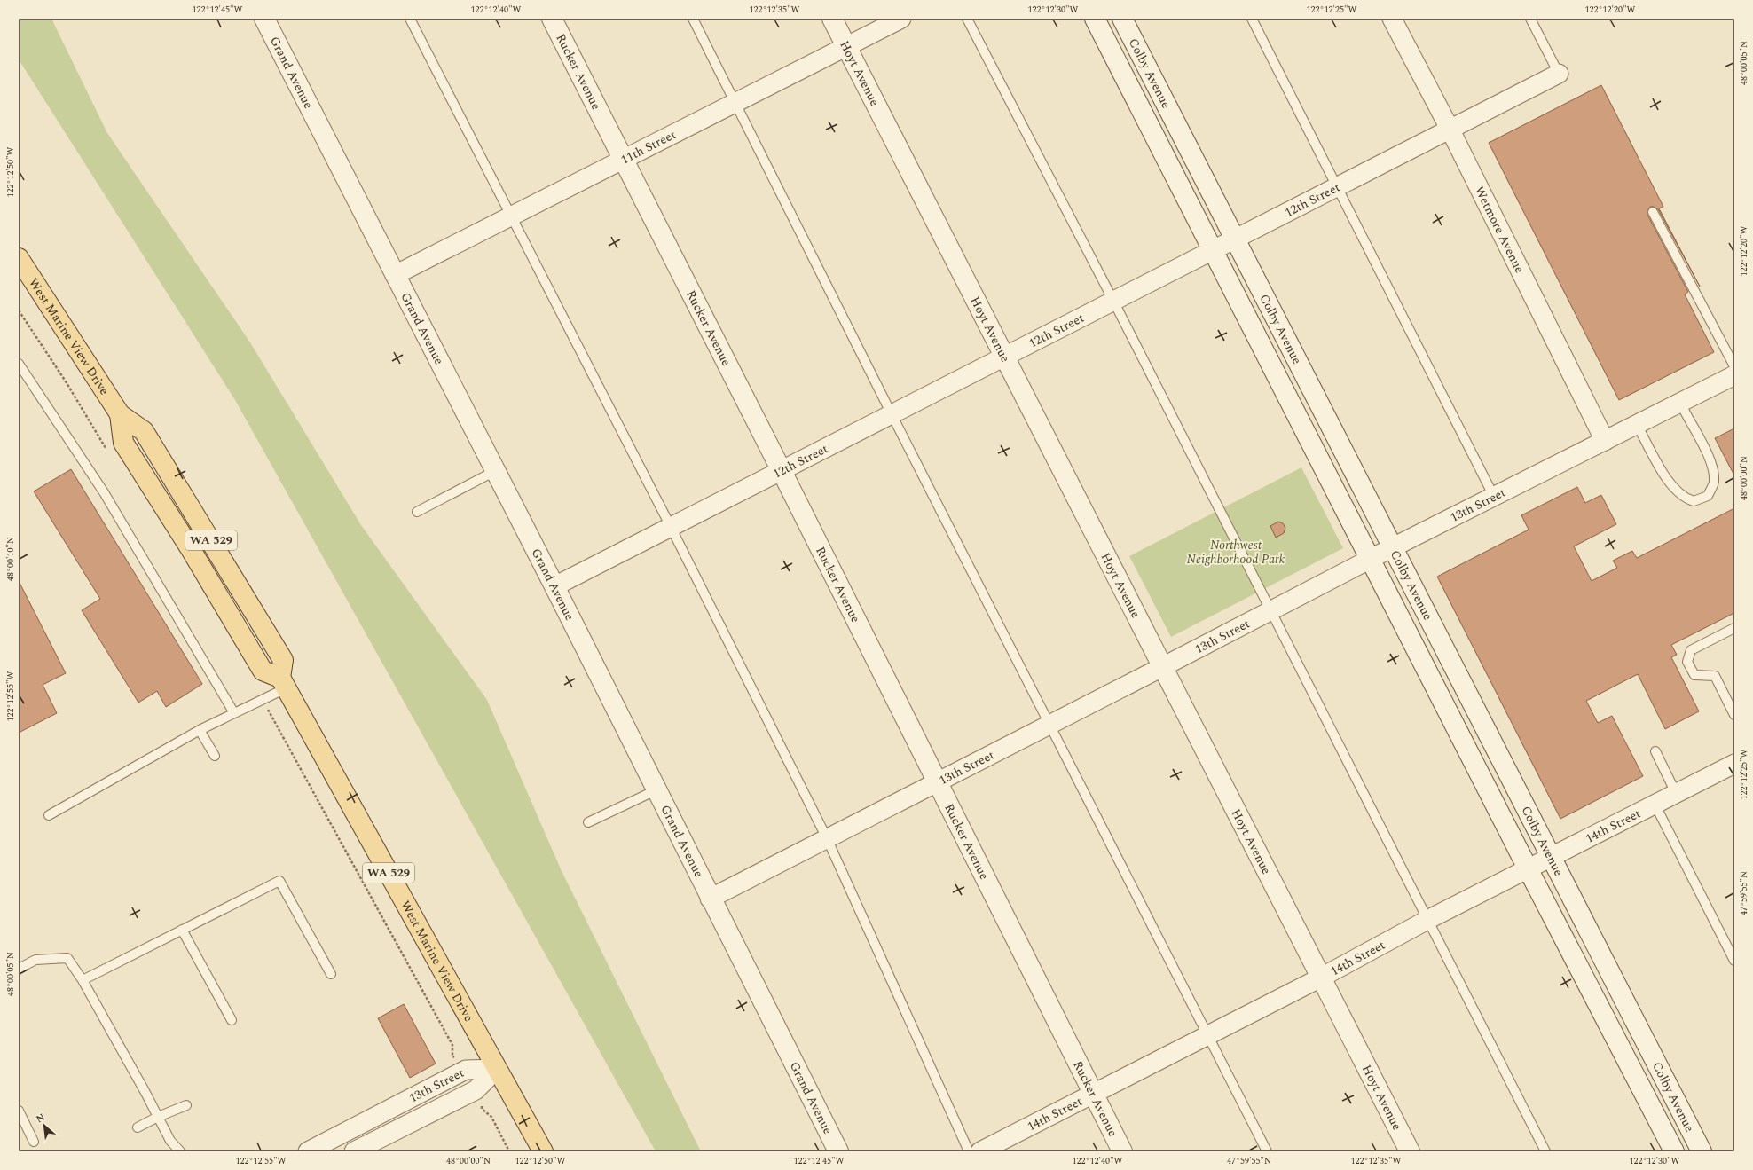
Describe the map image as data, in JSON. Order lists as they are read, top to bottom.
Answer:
{
  "streets": {
    "main road": ["West Marine View Drive", "WA 529"],
    "street": [
      "Grand Avenue",
      "Rucker Avenue",
      "Hoyt Avenue",
      "Colby Avenue",
      "11th Street",
      "12th Street",
      "Wetmore Avenue",
      "13th Street",
      "14th Street"
    ]
  },
  "crossings": [
    ["Grand Avenue", "11th Street"],
    ["Grand Avenue", "12th Street"],
    ["Grand Avenue", "13th Street"],
    ["Rucker Avenue", "11th Street"],
    ["Rucker Avenue", "12th Street"],
    ["Rucker Avenue", "13th Street"],
    ["Rucker Avenue", "14th Street"],
    ["Hoyt Avenue", "11th Street"],
    ["Hoyt Avenue", "12th Street"],
    ["Hoyt Avenue", "13th Street"],
    ["Hoyt Avenue", "14th Street"],
    ["Colby Avenue", "12th Street"],
    ["Colby Avenue", "13th Street"],
    ["Colby Avenue", "14th Street"],
    ["12th Street", "Wetmore Avenue"],
    ["Wetmore Avenue", "13th Street"],
    ["West Marine View Drive", "13th Street"]
  ],
  "parks": ["Northwest Neighborhood Park"],
  "north": "top left",
  "coordinates": [
    "122°12'45\"W",
    "122°12'40\"W",
    "122°12'35\"W",
    "122°12'30\"W",
    "122°12'25\"W",
    "122°12'20\"W",
    "48°00'05\"N",
    "122°12'50\"W",
    "48°00'00\"N",
    "48°00'10\"N",
    "122°12'55\"W",
    "47°59'55\"N"
  ]
}
